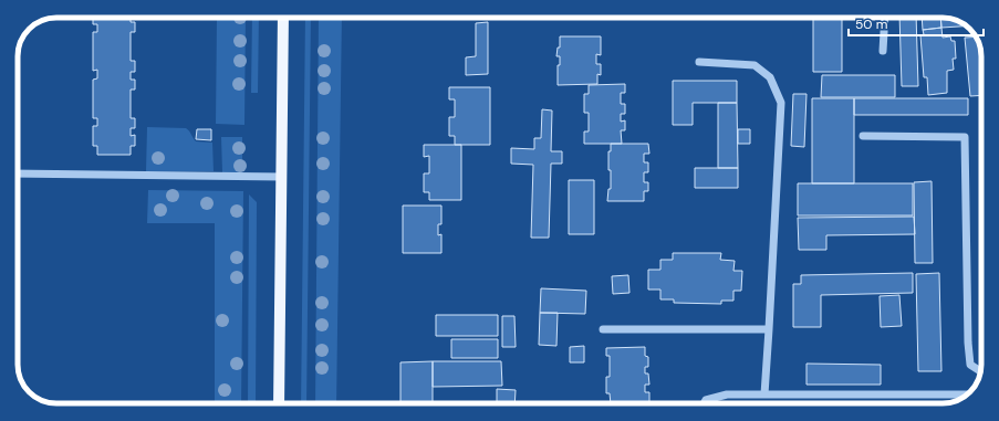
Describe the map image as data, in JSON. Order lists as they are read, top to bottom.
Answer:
{
  "scale_bar": "50 m"
}
